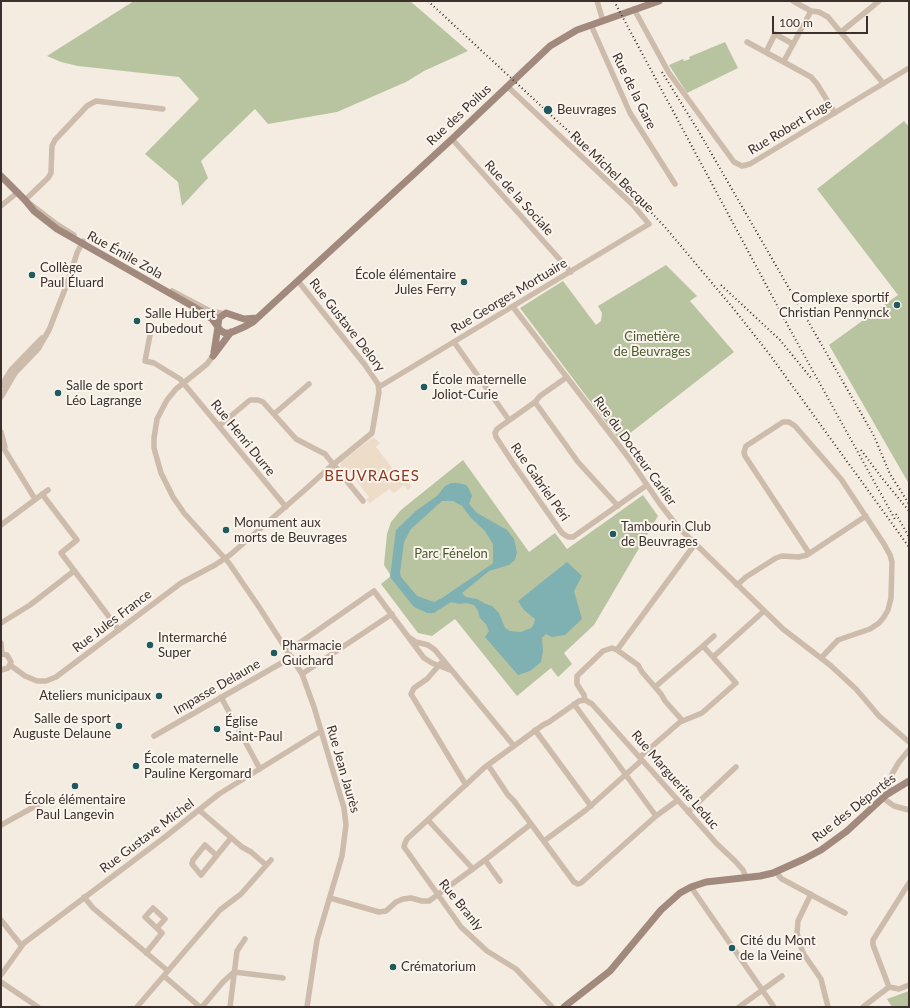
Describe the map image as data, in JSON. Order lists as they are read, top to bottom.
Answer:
{
  "streets": {
    "street": [
      "Rue de la Gare",
      "Rue des Poilus",
      "Rue Robert Fuge",
      "Rue Michel Becque",
      "Rue de la Sociale",
      "Rue Émile Zola",
      "Rue Georges Mortuaire",
      "Rue Gustave Delory",
      "Rue Henri Durre",
      "Rue du Docteur Carlier",
      "Rue Gabriel Péri",
      "Rue Jules France",
      "Impasse Delaune",
      "Rue Jean Jaurès",
      "Rue Marguerite Leduc",
      "Rue des Déportés",
      "Rue Gustave Michel",
      "Rue Branly"
    ]
  },
  "crossings": [
    ["Rue de la Gare", "Rue des Poilus"],
    ["Rue des Poilus", "Rue Robert Fuge"],
    ["Rue des Poilus", "Rue Michel Becque"],
    ["Rue des Poilus", "Rue de la Sociale"],
    ["Rue des Poilus", "Rue Émile Zola"],
    ["Rue des Poilus", "Rue Gustave Delory"],
    ["Rue Michel Becque", "Rue Georges Mortuaire"],
    ["Rue de la Sociale", "Rue Georges Mortuaire"],
    ["Rue Georges Mortuaire", "Rue Gustave Delory"],
    ["Rue Georges Mortuaire", "Rue du Docteur Carlier"],
    ["Rue Gustave Delory", "Rue Jules France"],
    ["Rue Henri Durre", "Rue Jules France"],
    ["Rue Henri Durre", "Rue Jean Jaurès"],
    ["Rue du Docteur Carlier", "Rue Gabriel Péri"],
    ["Rue Jules France", "Rue Jean Jaurès"],
    ["Impasse Delaune", "Rue Jean Jaurès"],
    ["Rue Jean Jaurès", "Rue Gustave Michel"],
    ["Rue Marguerite Leduc", "Rue des Déportés"]
  ],
  "districts": ["BEUVRAGES"],
  "parks": ["Cimetière de Beuvrages", "Parc Fénelon"],
  "places": [
    "Beuvrages",
    "Collège Paul Éluard",
    "École élémentaire Jules Ferry",
    "Complexe sportif Christian Pennynck",
    "Salle Hubert Dubedout",
    "École maternelle Joliot-Curie",
    "Salle de sport Léo Lagrange",
    "Monument aux morts de Beuvrages",
    "Tambourin Club de Beuvrages",
    "Intermarché Super",
    "Pharmacie Guichard",
    "Ateliers municipaux",
    "Salle de sport Auguste Delaune",
    "Église Saint-Paul",
    "École maternelle Pauline Kergomard",
    "École élémentaire Paul Langevin",
    "Cité du Mont de la Veine",
    "Crématorium"
  ],
  "scale_bar": "100 m"
}
